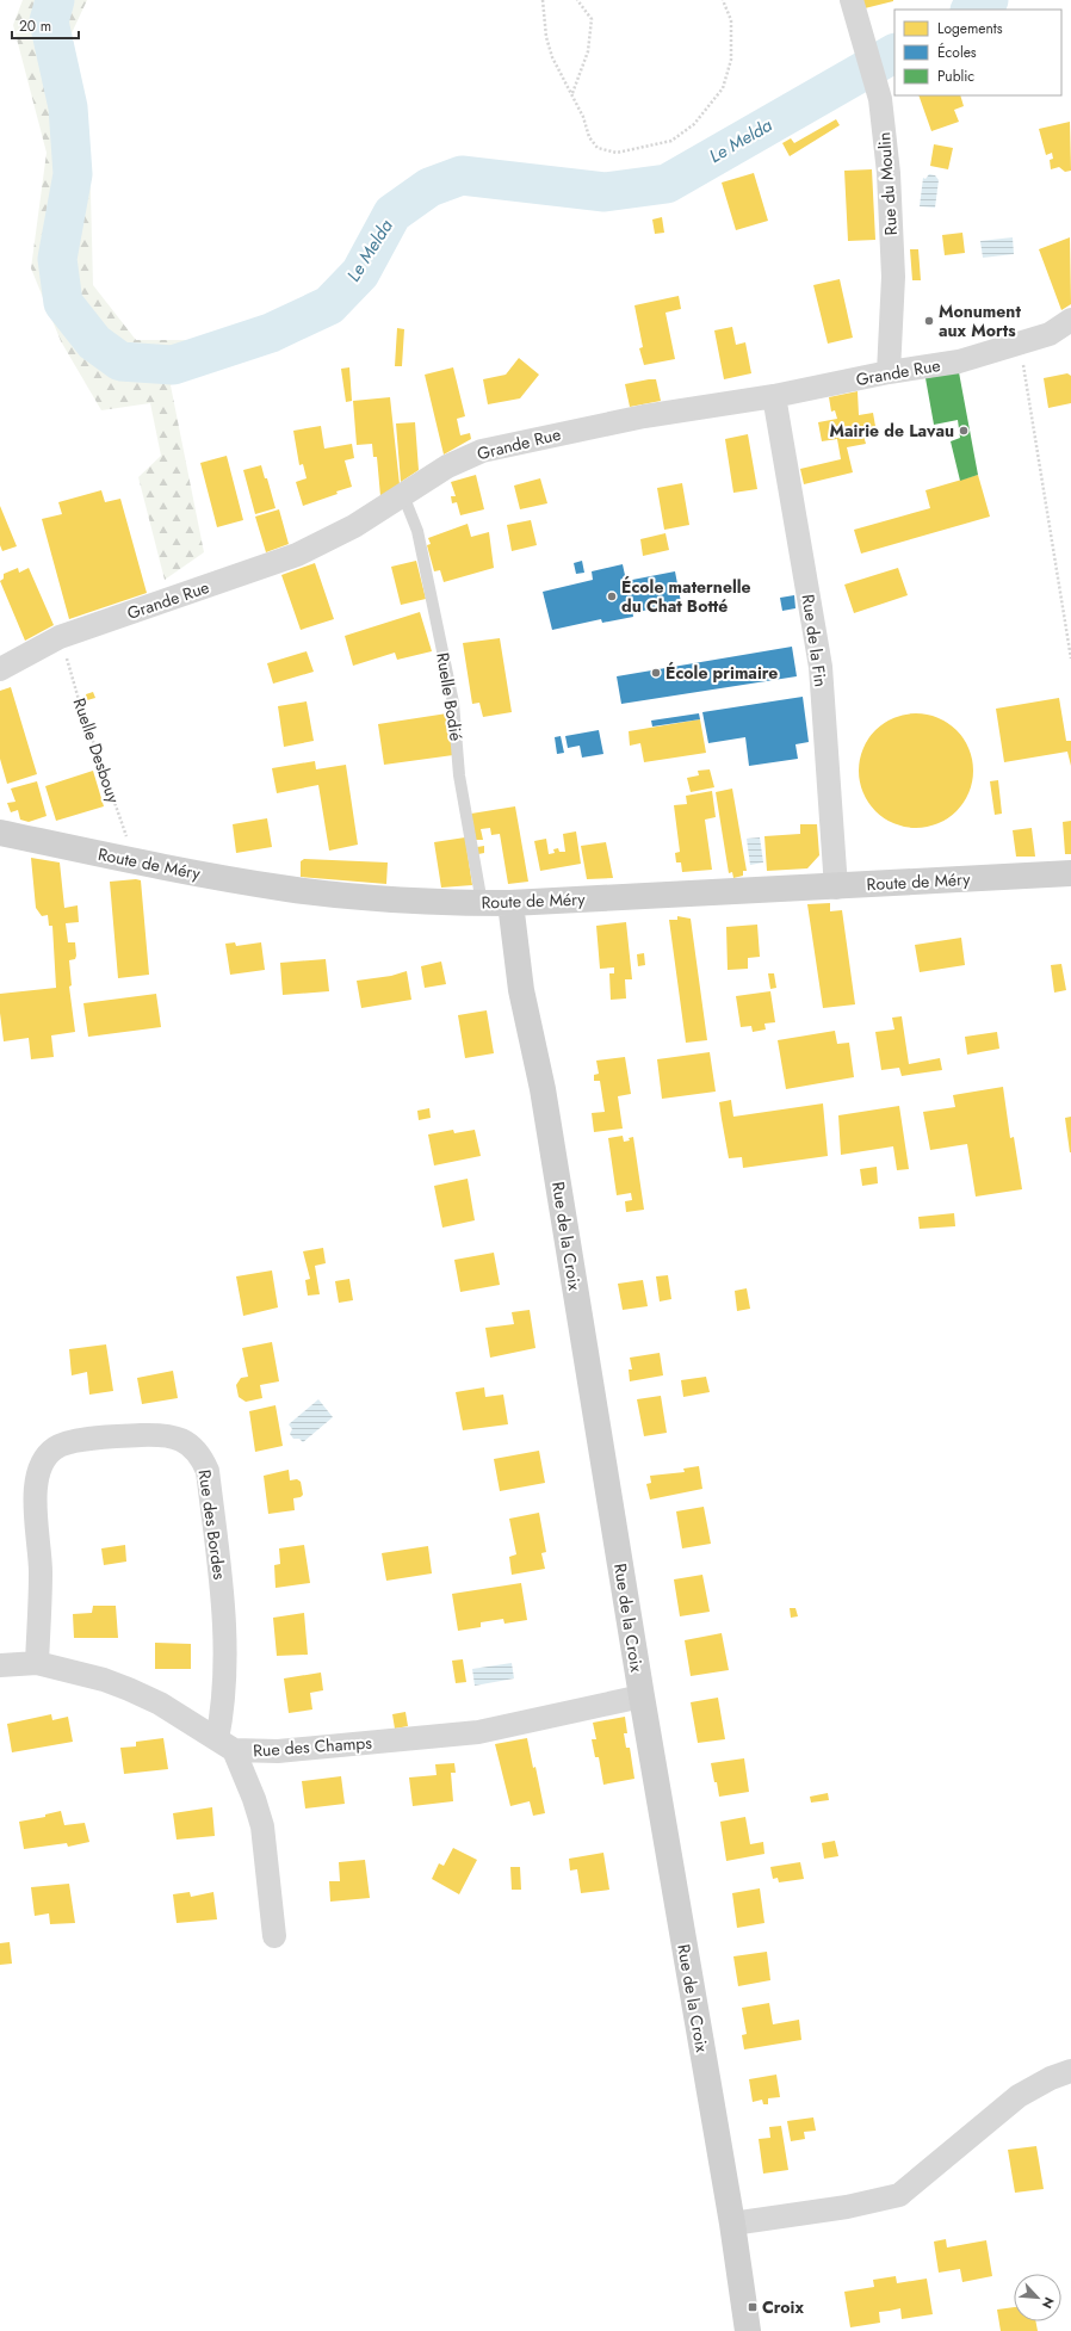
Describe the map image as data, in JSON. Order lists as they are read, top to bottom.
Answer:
{
  "streets": {
    "street": [
      "Rue du Moulin",
      "Grande Rue",
      "Rue de la Fin",
      "Route de Méry",
      "Rue de la Croix",
      "Rue des Bordes",
      "Rue des Champs"
    ],
    "lane": ["Ruelle Bodié"],
    "path": ["Ruelle Desbouy"]
  },
  "crossings": [
    ["Rue du Moulin", "Grande Rue"],
    ["Grande Rue", "Rue de la Fin"],
    ["Grande Rue", "Ruelle Bodié"],
    ["Grande Rue", "Ruelle Desbouy"],
    ["Rue de la Fin", "Route de Méry"],
    ["Ruelle Bodié", "Route de Méry"],
    ["Ruelle Desbouy", "Route de Méry"],
    ["Route de Méry", "Rue de la Croix"],
    ["Rue de la Croix", "Rue des Champs"],
    ["Rue des Bordes", "Rue des Champs"]
  ],
  "water": ["Le Melda"],
  "places": {
    "other": [
      "Monument aux Morts",
      "Mairie de Lavau",
      "École maternelle du Chat Botté",
      "École primaire"
    ],
    "transit": ["Croix"]
  },
  "legend": ["Logements", "Écoles", "Public"],
  "scale_bar": "20 m",
  "north": "bottom right"
}
